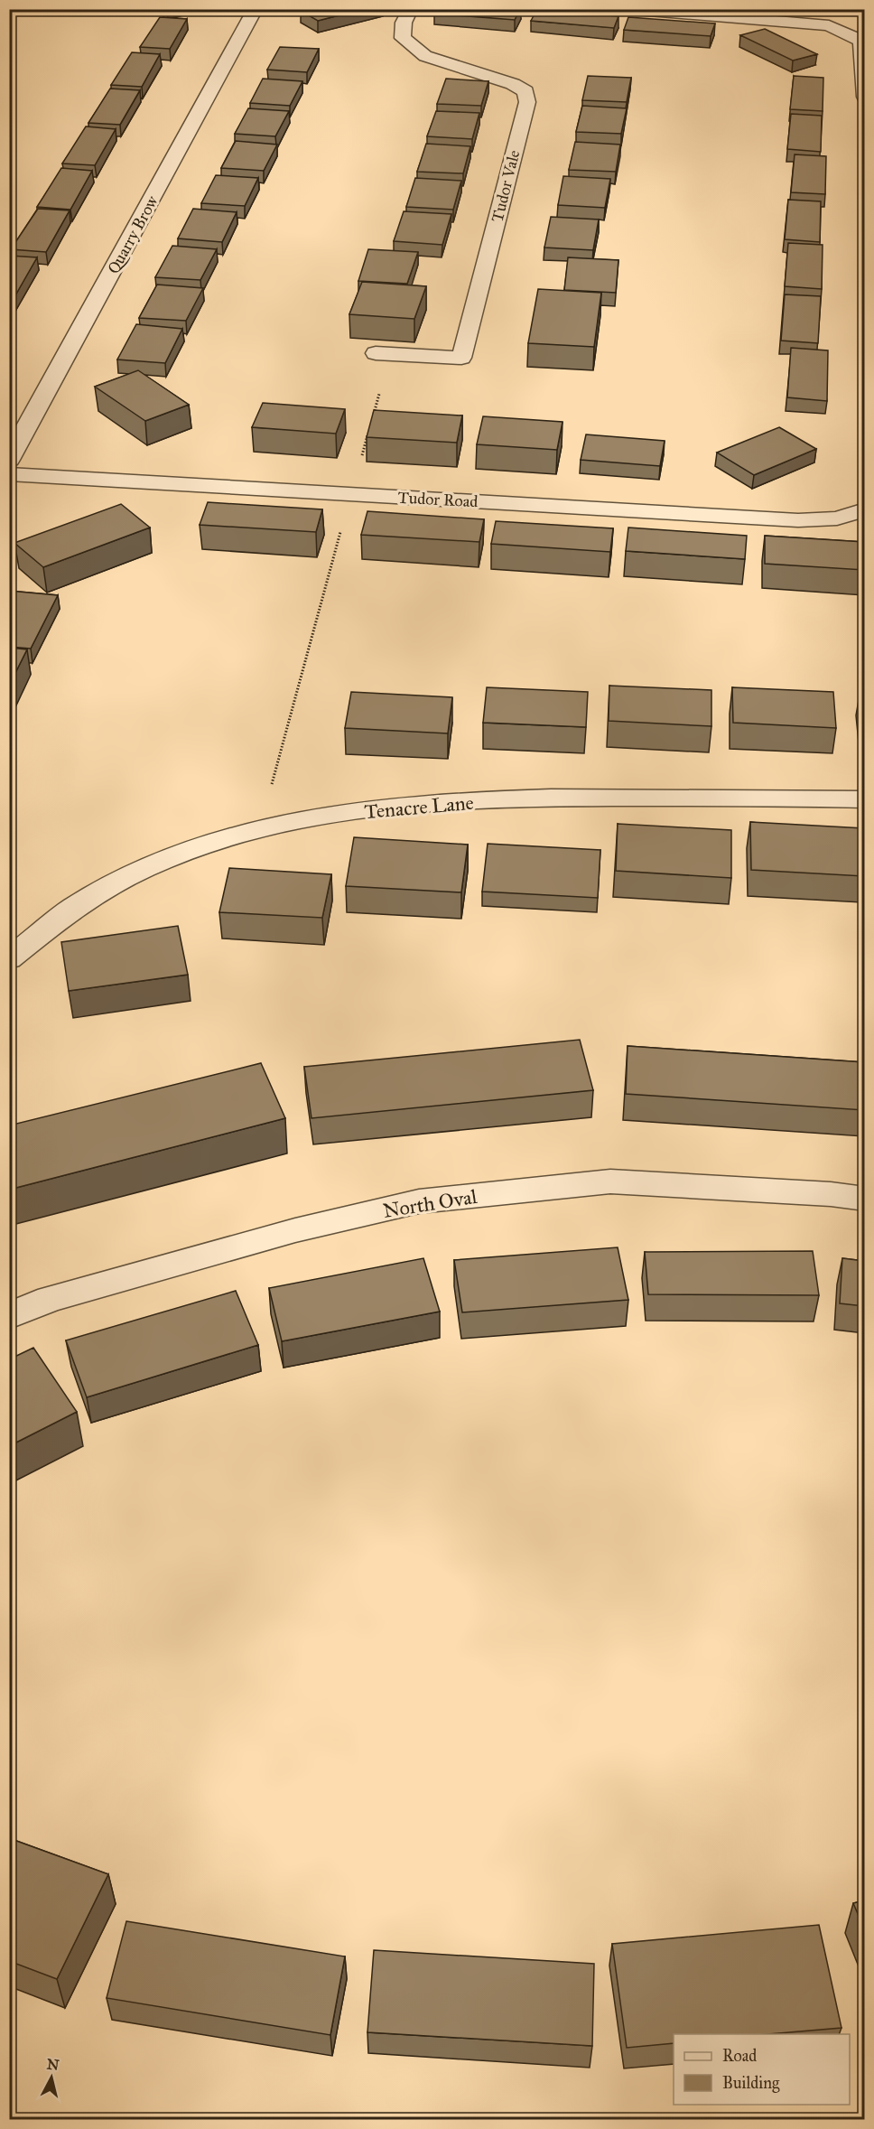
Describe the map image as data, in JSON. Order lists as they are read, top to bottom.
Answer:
{
  "streets": {
    "street": [
      "Tudor Vale",
      "Quarry Brow",
      "Tudor Road",
      "Tenacre Lane",
      "North Oval"
    ]
  },
  "legend": ["Road", "Building"],
  "north": "top"
}
